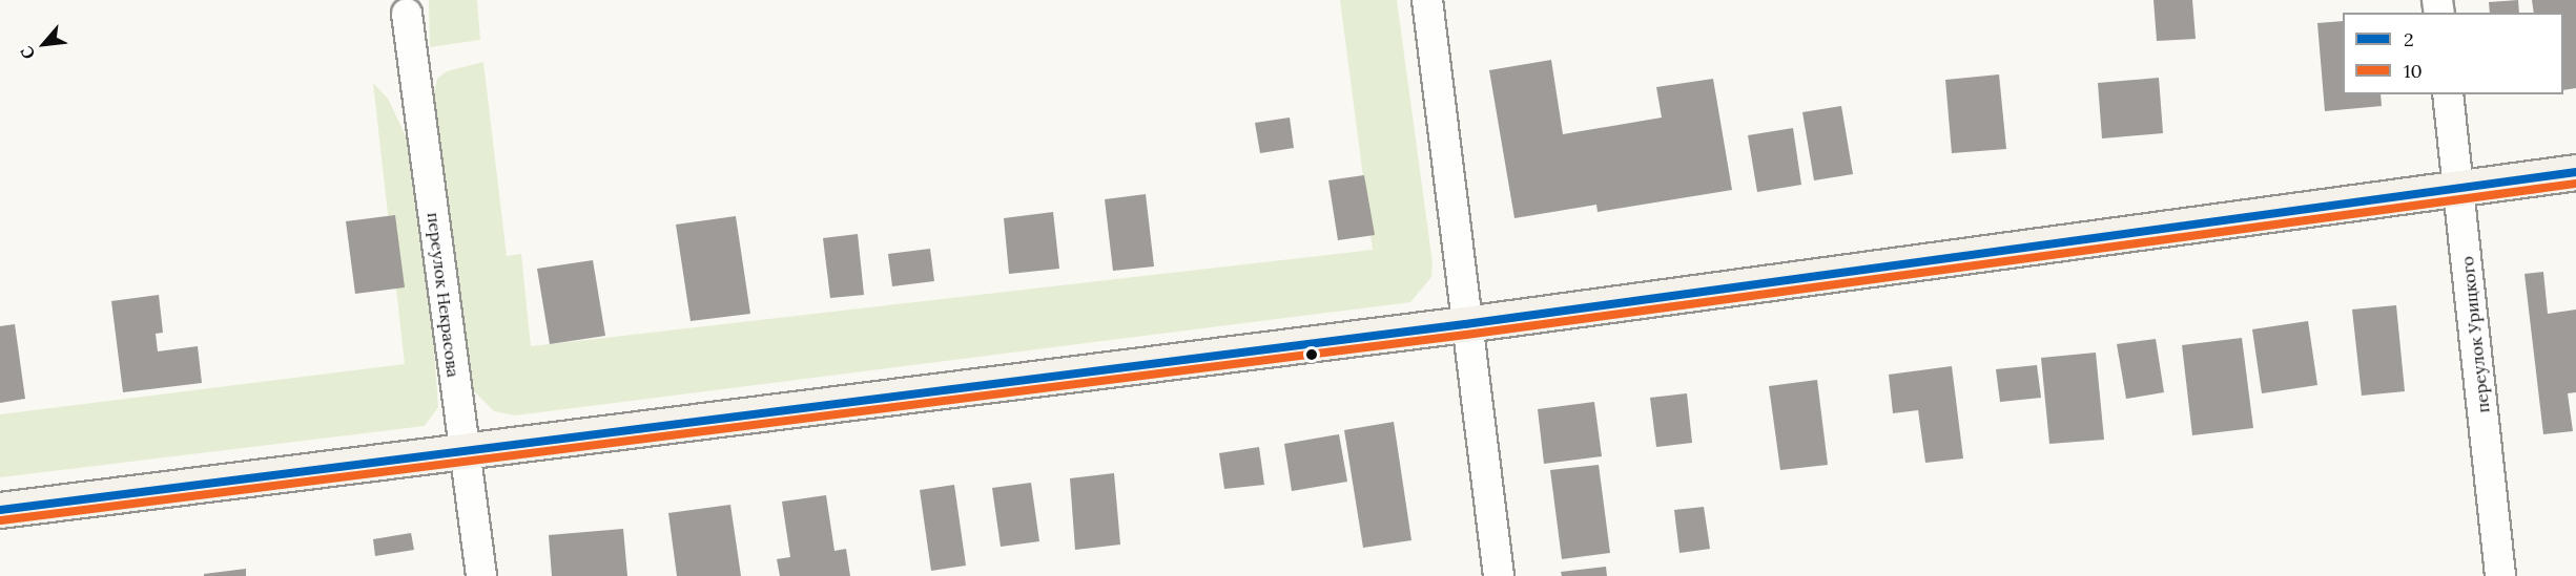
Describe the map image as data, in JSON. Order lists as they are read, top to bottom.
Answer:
{
  "streets": {
    "street": ["переулок Некрасова", "переулок Урицкого"]
  },
  "lines": ["transit line 2", "transit line 10"],
  "legend": ["2", "10"],
  "north": "bottom left"
}
